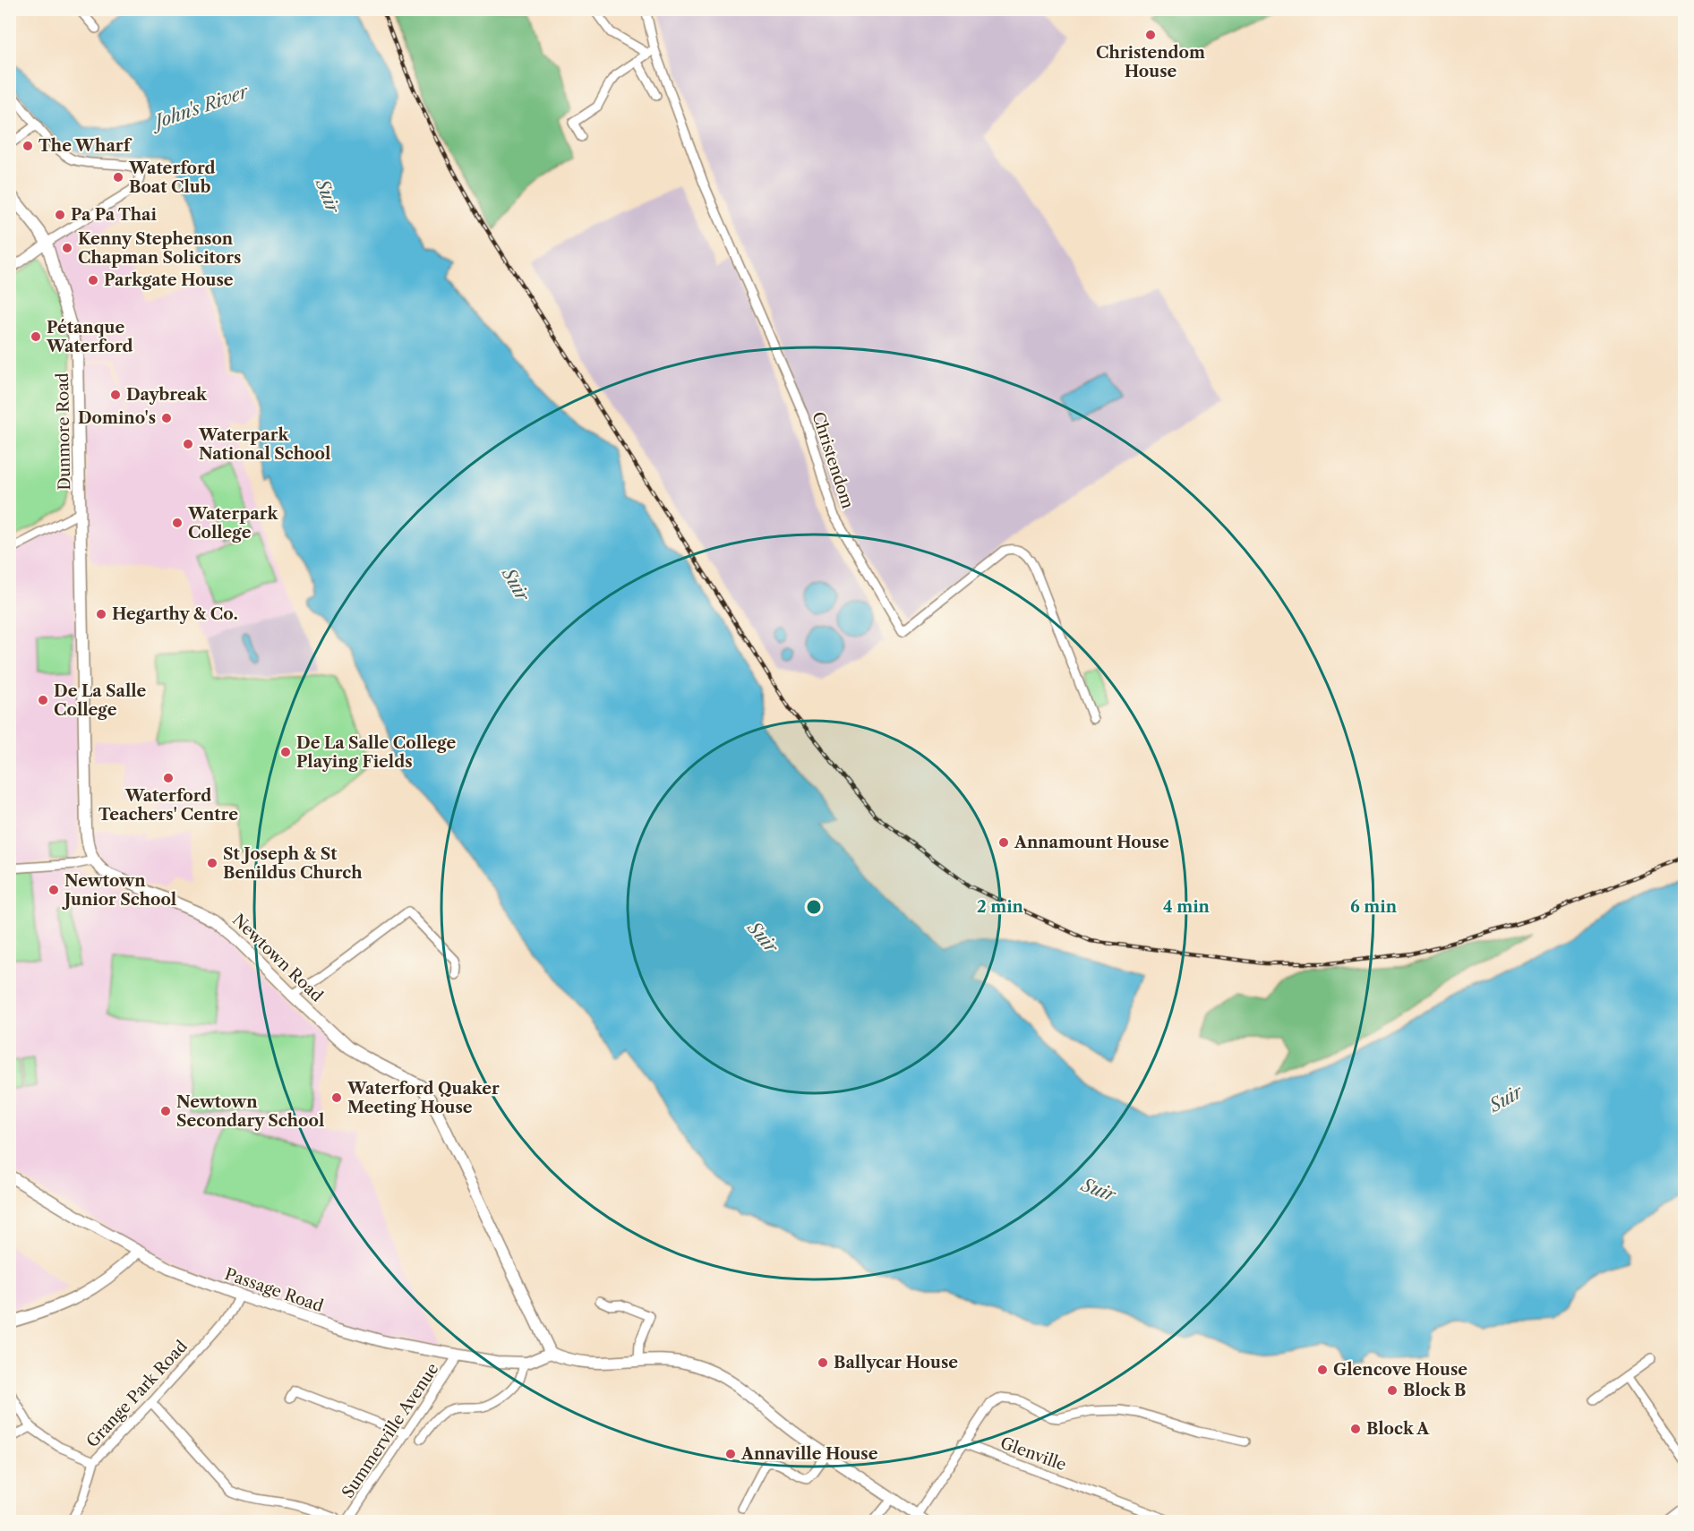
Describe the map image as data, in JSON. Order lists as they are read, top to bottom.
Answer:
{
  "streets": {
    "main road": ["Dunmore Road", "Newtown Road", "Passage Road"],
    "street": [
      "Christendom",
      "Grange Park Road",
      "Summerville Avenue",
      "Glenville"
    ]
  },
  "crossings": [
    ["Newtown Road", "Passage Road"],
    ["Passage Road", "Grange Park Road"],
    ["Passage Road", "Summerville Avenue"]
  ],
  "water": ["John's River", "Suir"],
  "places": [
    "Christendom House",
    "The Wharf",
    "Waterford Boat Club",
    "Pa Pa Thai",
    "Kenny Stephenson Chapman Solicitors",
    "Parkgate House",
    "Pétanque Waterford",
    "Daybreak",
    "Domino's",
    "Waterpark National School",
    "Waterpark College",
    "Hegarthy & Co.",
    "De La Salle College",
    "De La Salle College Playing Fields",
    "Waterford Teachers' Centre",
    "Annamount House",
    "St Joseph & St Benildus Church",
    "Newtown Junior School",
    "Waterford Quaker Meeting House",
    "Newtown Secondary School",
    "Ballycar House",
    "Glencove House",
    "Block B",
    "Block A",
    "Annaville House"
  ],
  "rings": ["2 min", "4 min", "6 min"]
}
